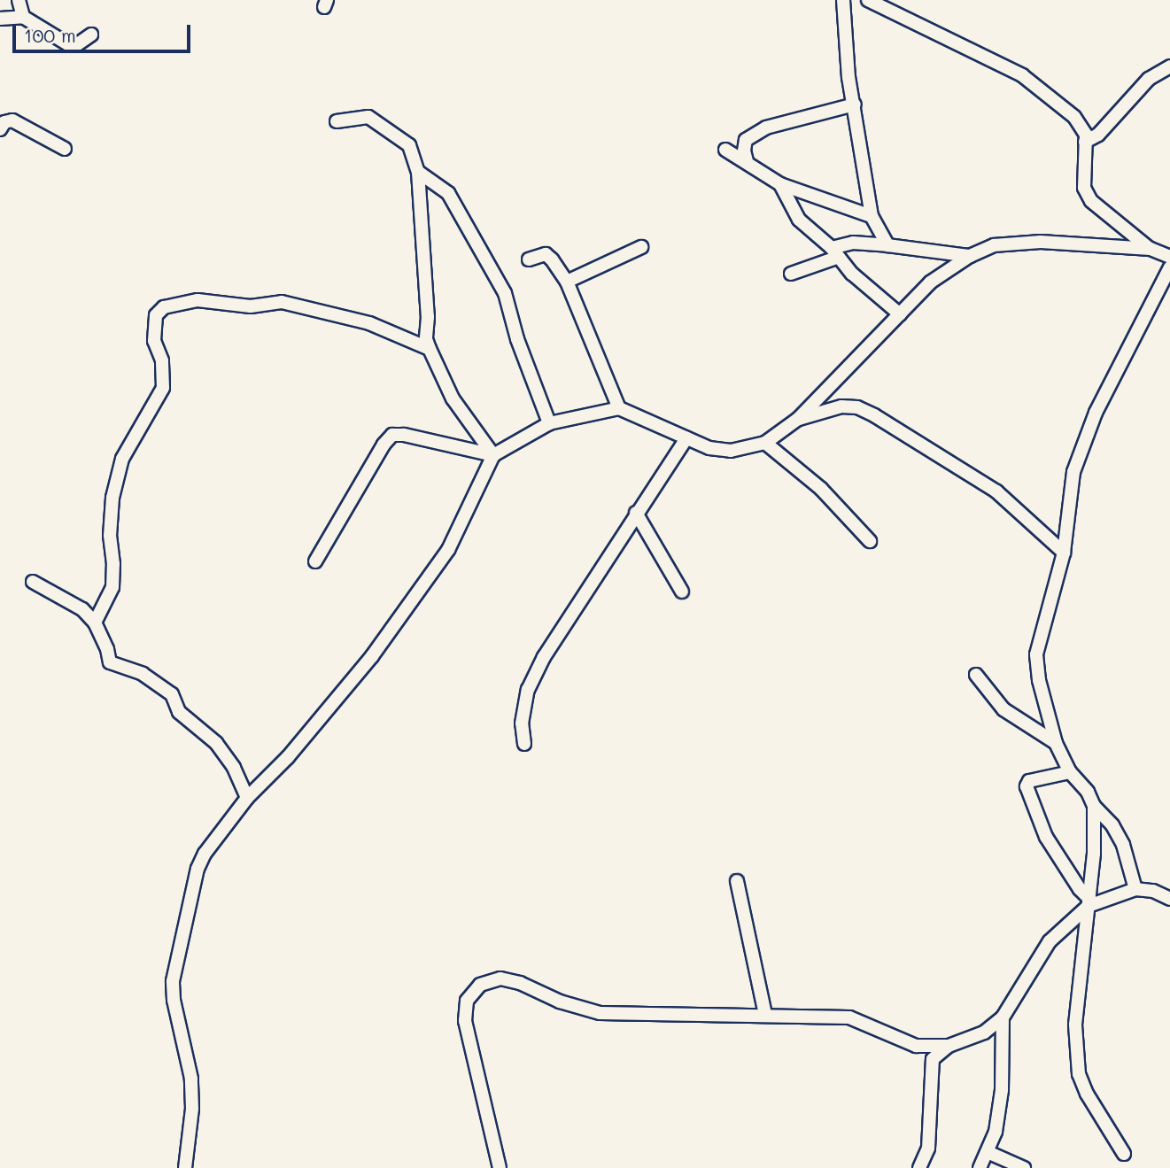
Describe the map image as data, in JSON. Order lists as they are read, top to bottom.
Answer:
{
  "scale_bar": "100 m"
}
